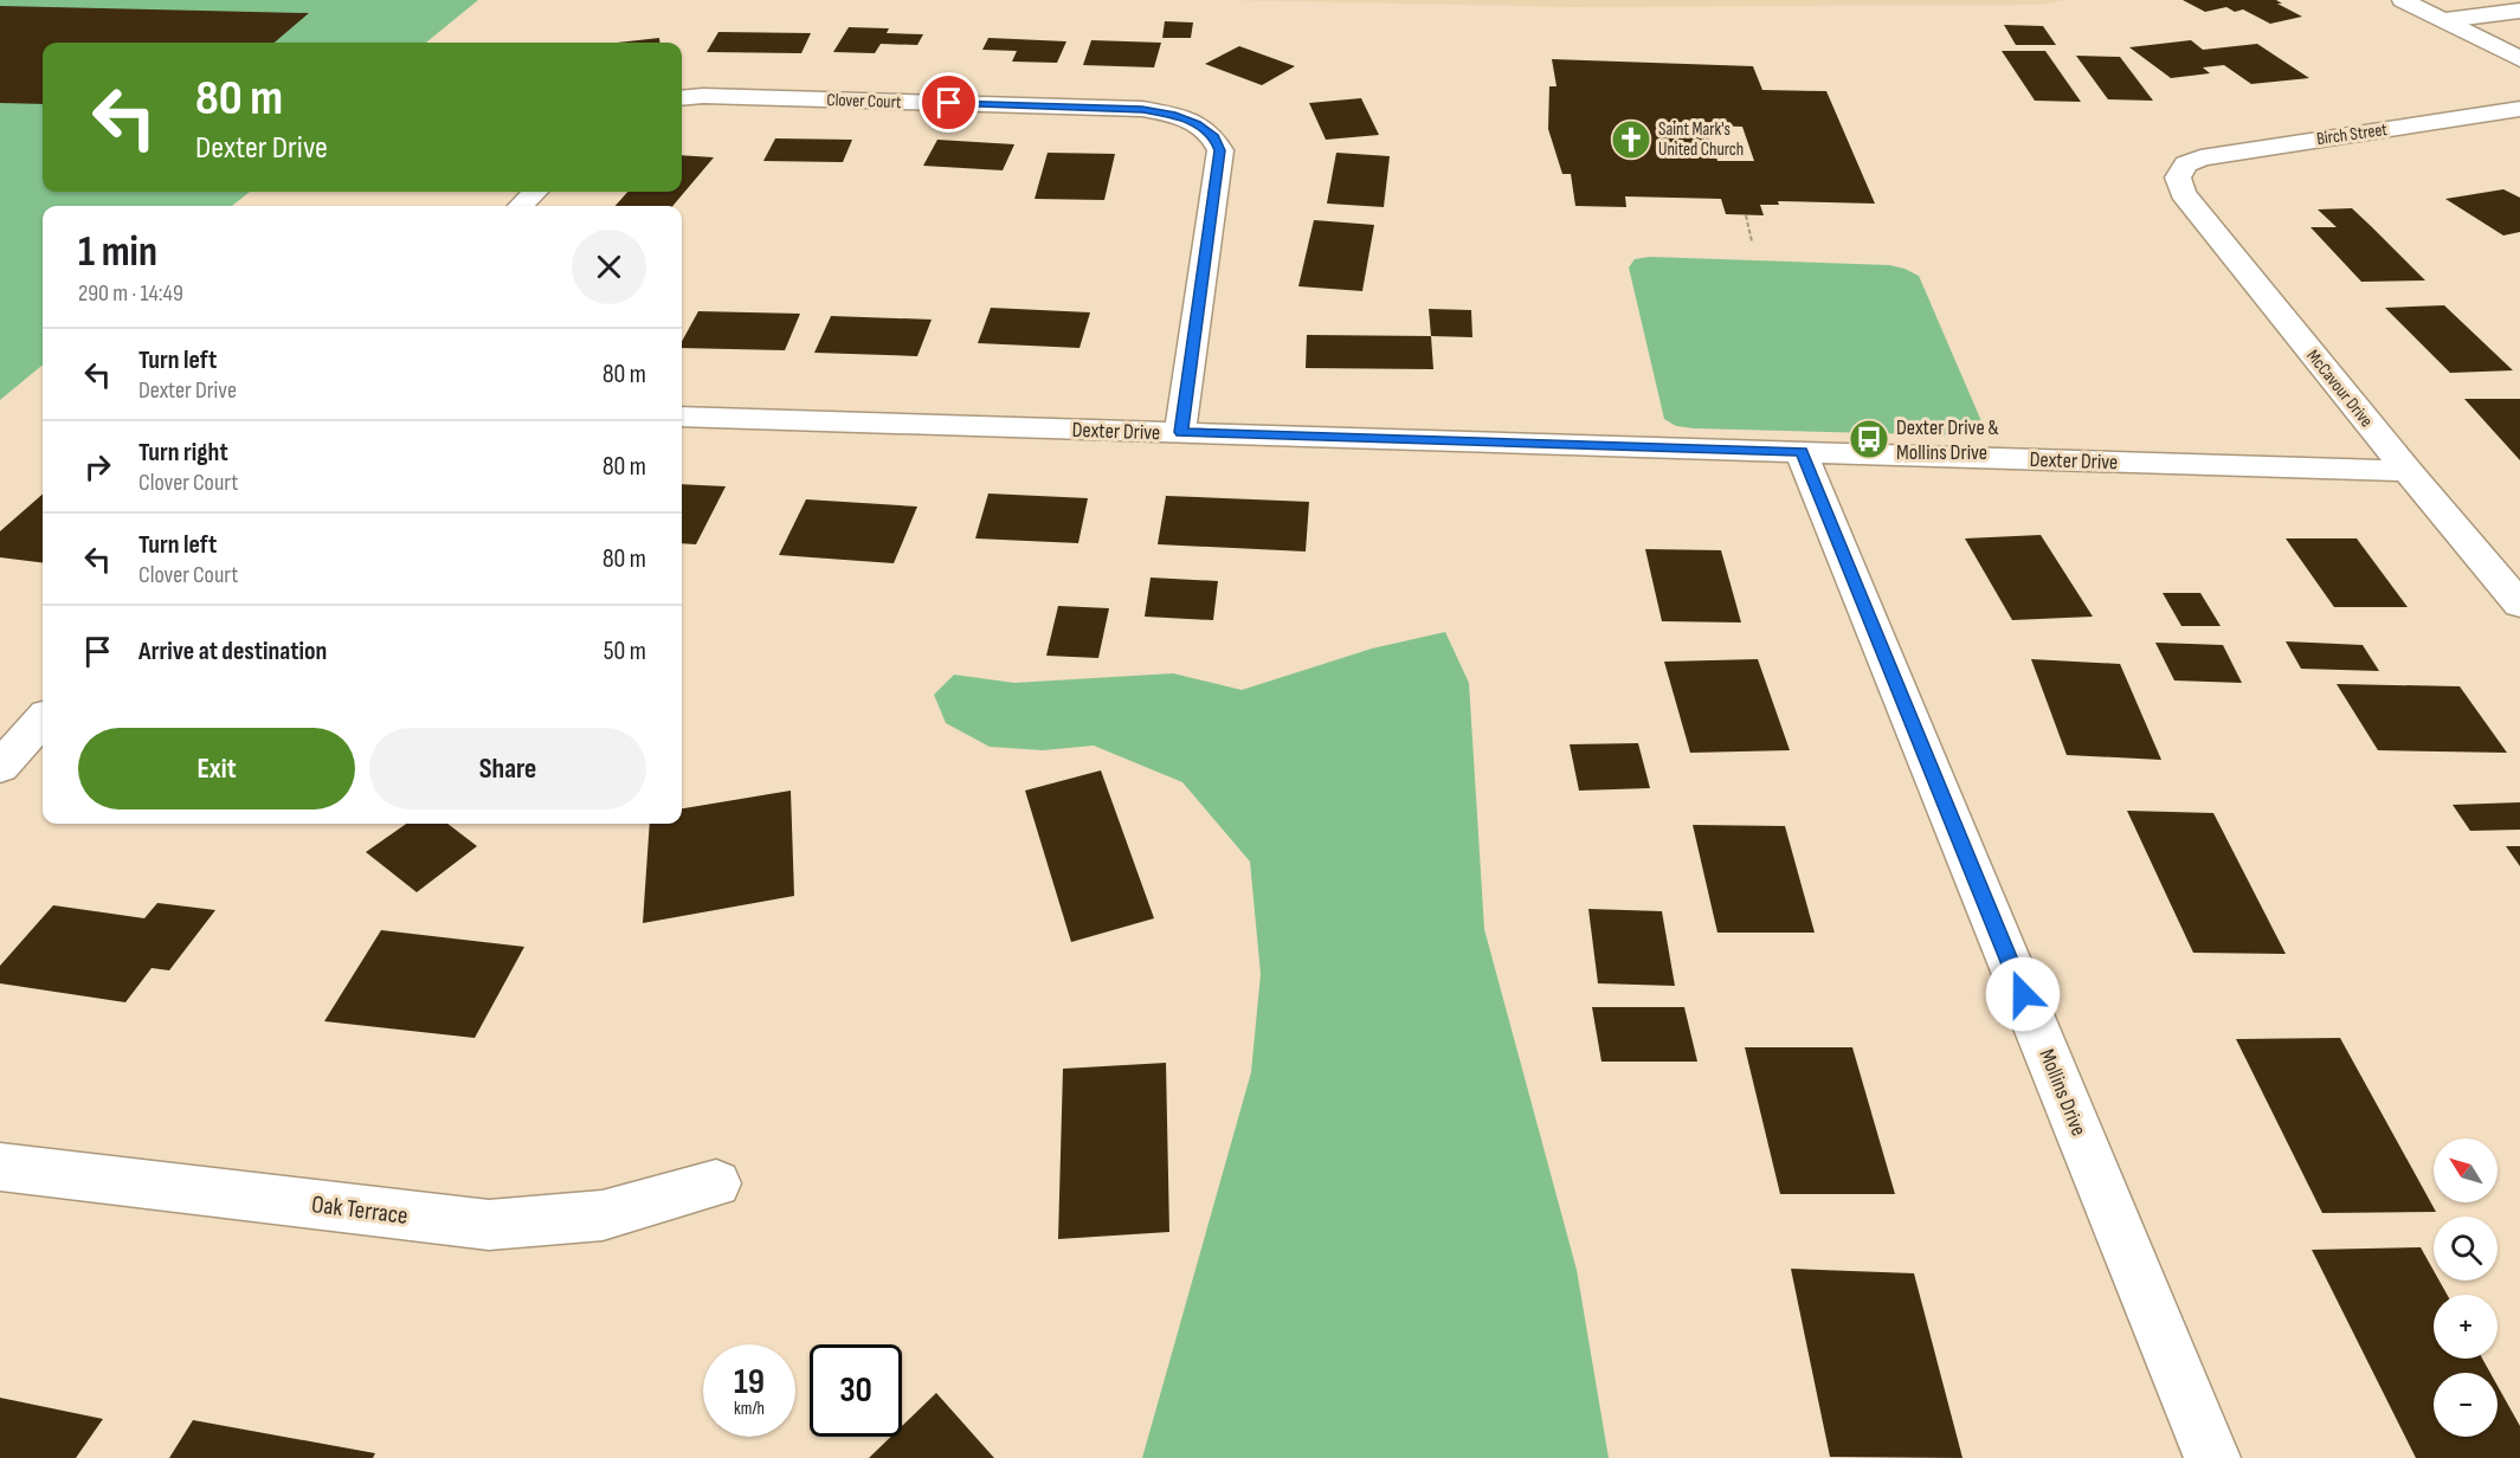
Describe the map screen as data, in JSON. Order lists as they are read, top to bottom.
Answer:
{
  "streets": {
    "street": [
      "Clover Court",
      "Birch Street",
      "McCavour Drive",
      "Dexter Drive",
      "Mollins Drive",
      "Oak Terrace"
    ]
  },
  "crossings": [
    ["Clover Court", "Dexter Drive"],
    ["Birch Street", "McCavour Drive"],
    ["McCavour Drive", "Dexter Drive"],
    ["Dexter Drive", "Mollins Drive"]
  ],
  "places": {
    "church": ["Saint Mark's United Church"],
    "bus stop": ["Dexter Drive & Mollins Drive"]
  },
  "north": "top left",
  "page": {
    "turn": ["80 m", "Dexter Drive"],
    "heading": ["1 min", "290 m · 14:49"],
    "list": [
      {
        "name": "Turn left",
        "note": "Dexter Drive",
        "value": "80 m"
      },
      {
        "name": "Turn right",
        "note": "Clover Court",
        "value": "80 m"
      },
      {
        "name": "Turn left",
        "note": "Clover Court",
        "value": "80 m"
      },
      {
        "name": "Arrive at destination",
        "value": "50 m"
      }
    ],
    "buttons": ["Exit", "Share"],
    "map_buttons": ["+", "−"],
    "speed": "19 km/h",
    "limit": "30"
  }
}
